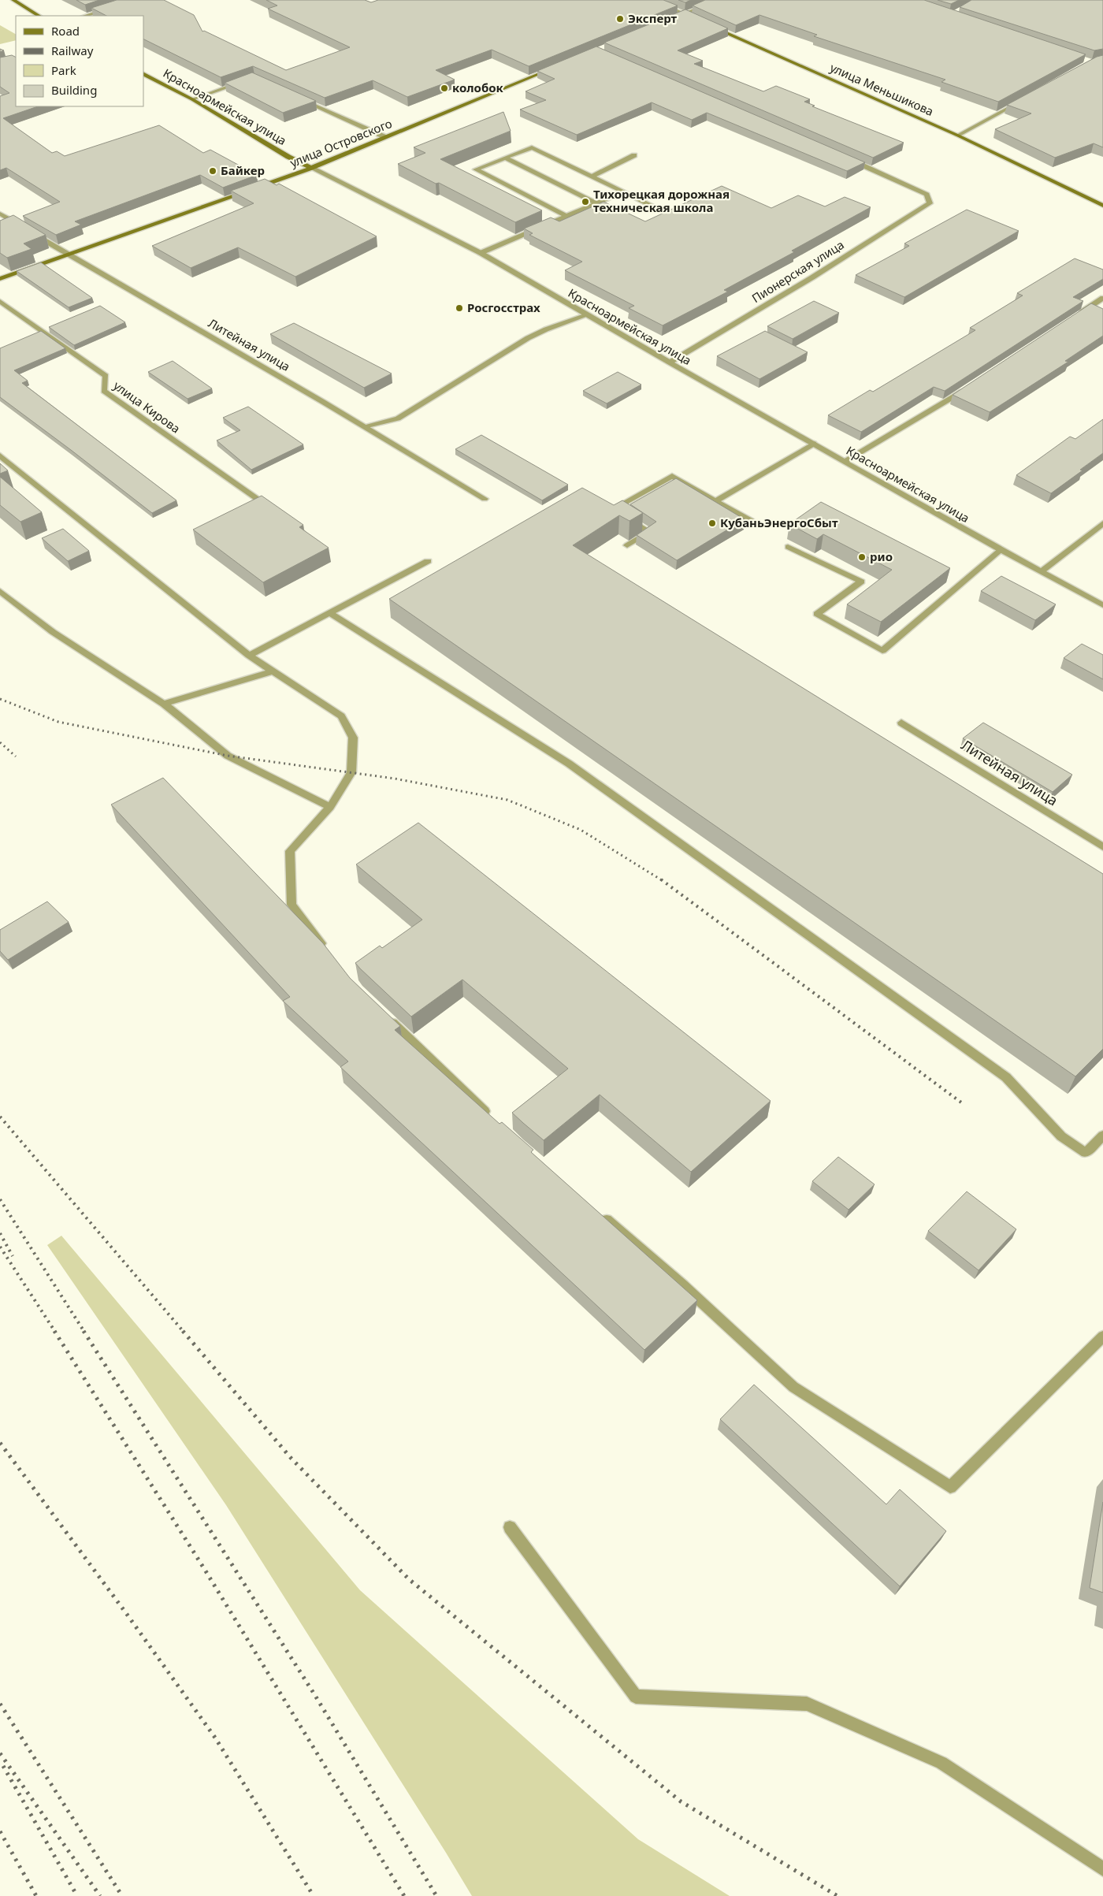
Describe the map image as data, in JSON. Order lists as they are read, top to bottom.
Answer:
{
  "streets": {
    "street": [
      "улица Меньшикова",
      "Красноармейская улица",
      "улица Островского",
      "Пионерская улица",
      "Литейная улица",
      "улица Кирова"
    ]
  },
  "crossings": [
    ["Красноармейская улица", "улица Островского"],
    ["Красноармейская улица", "Пионерская улица"]
  ],
  "places": [
    "Эксперт",
    "колобок",
    "Байкер",
    "Тихорецкая дорожная техническая школа",
    "Росгосстрах",
    "КубаньЭнергоСбыт",
    "рио"
  ],
  "legend": [
    "Road",
    "Railway",
    "Park",
    "Building"
  ]
}
